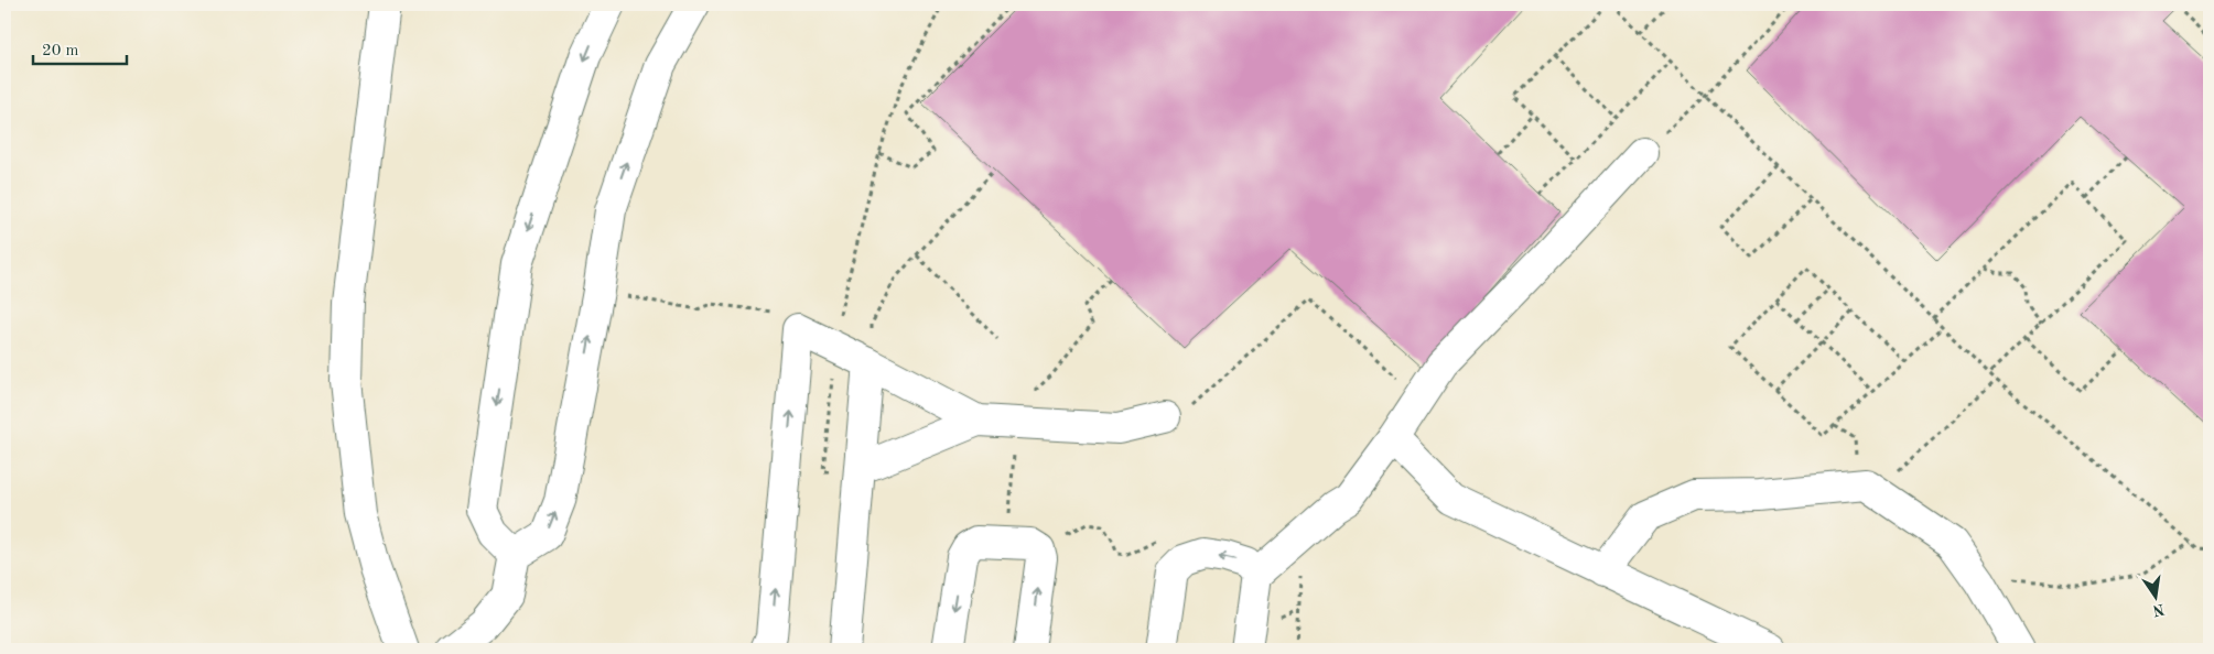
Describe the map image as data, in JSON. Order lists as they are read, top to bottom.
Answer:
{
  "scale_bar": "20 m",
  "north": "bottom"
}
